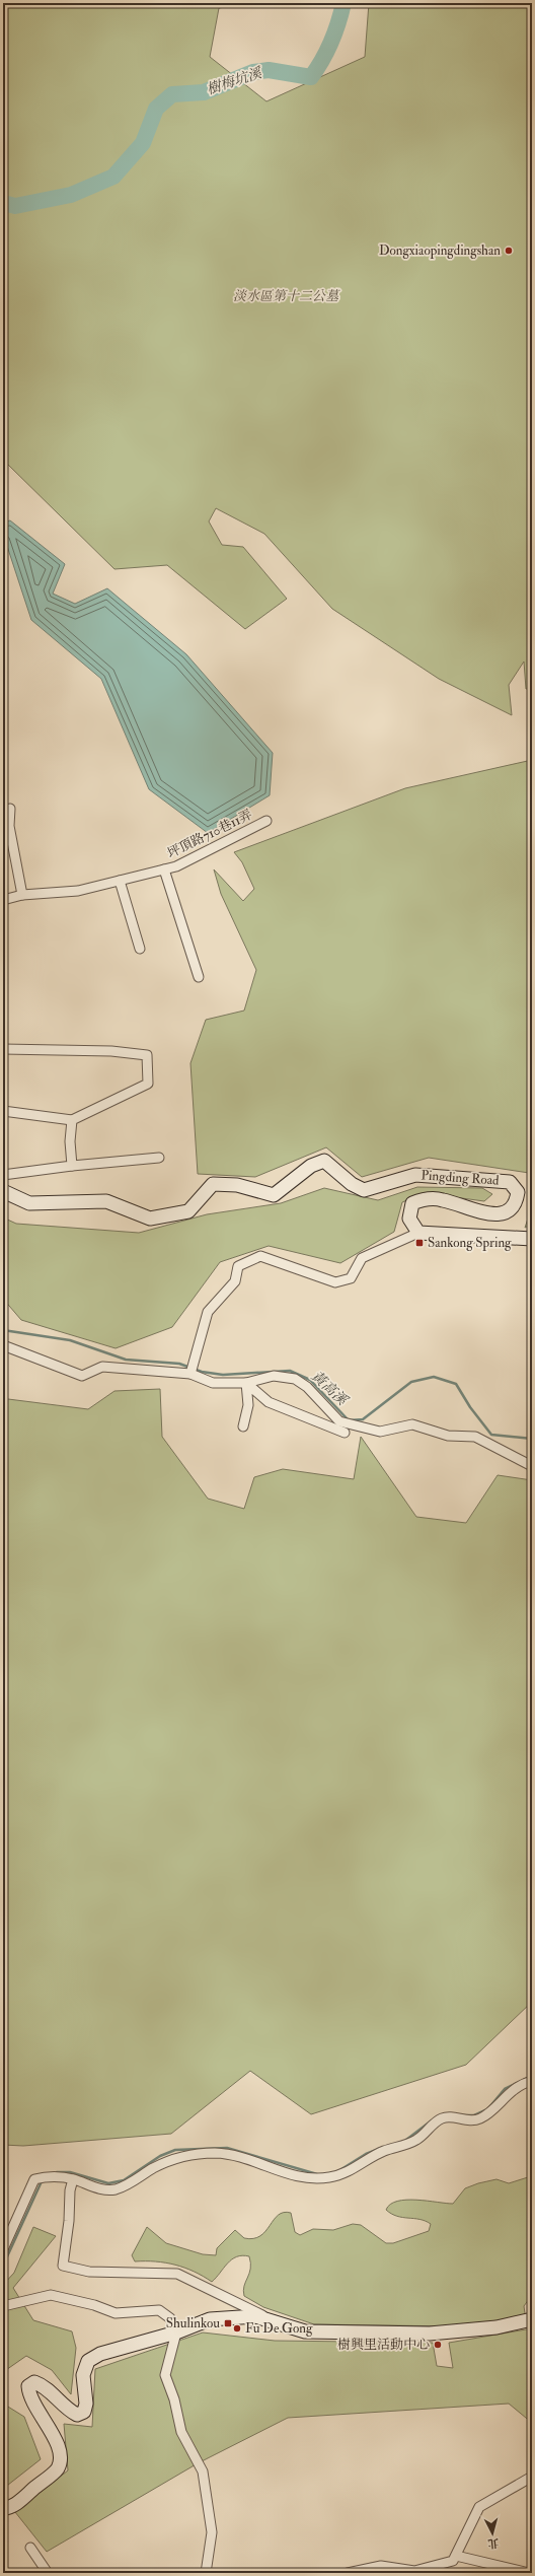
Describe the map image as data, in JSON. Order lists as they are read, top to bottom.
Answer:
{
  "streets": {
    "street": ["坪頂路710巷11弄", "Pingding Road"]
  },
  "water": ["樹梅坑溪", "黃高溪"],
  "parks": ["淡水區第十二公墓"],
  "places": {
    "other": ["Dongxiaopingdingshan", "Fu De Gong", "樹興里活動中心"],
    "transit": ["Sankong Spring", "Shulinkou"]
  },
  "north": "bottom"
}
